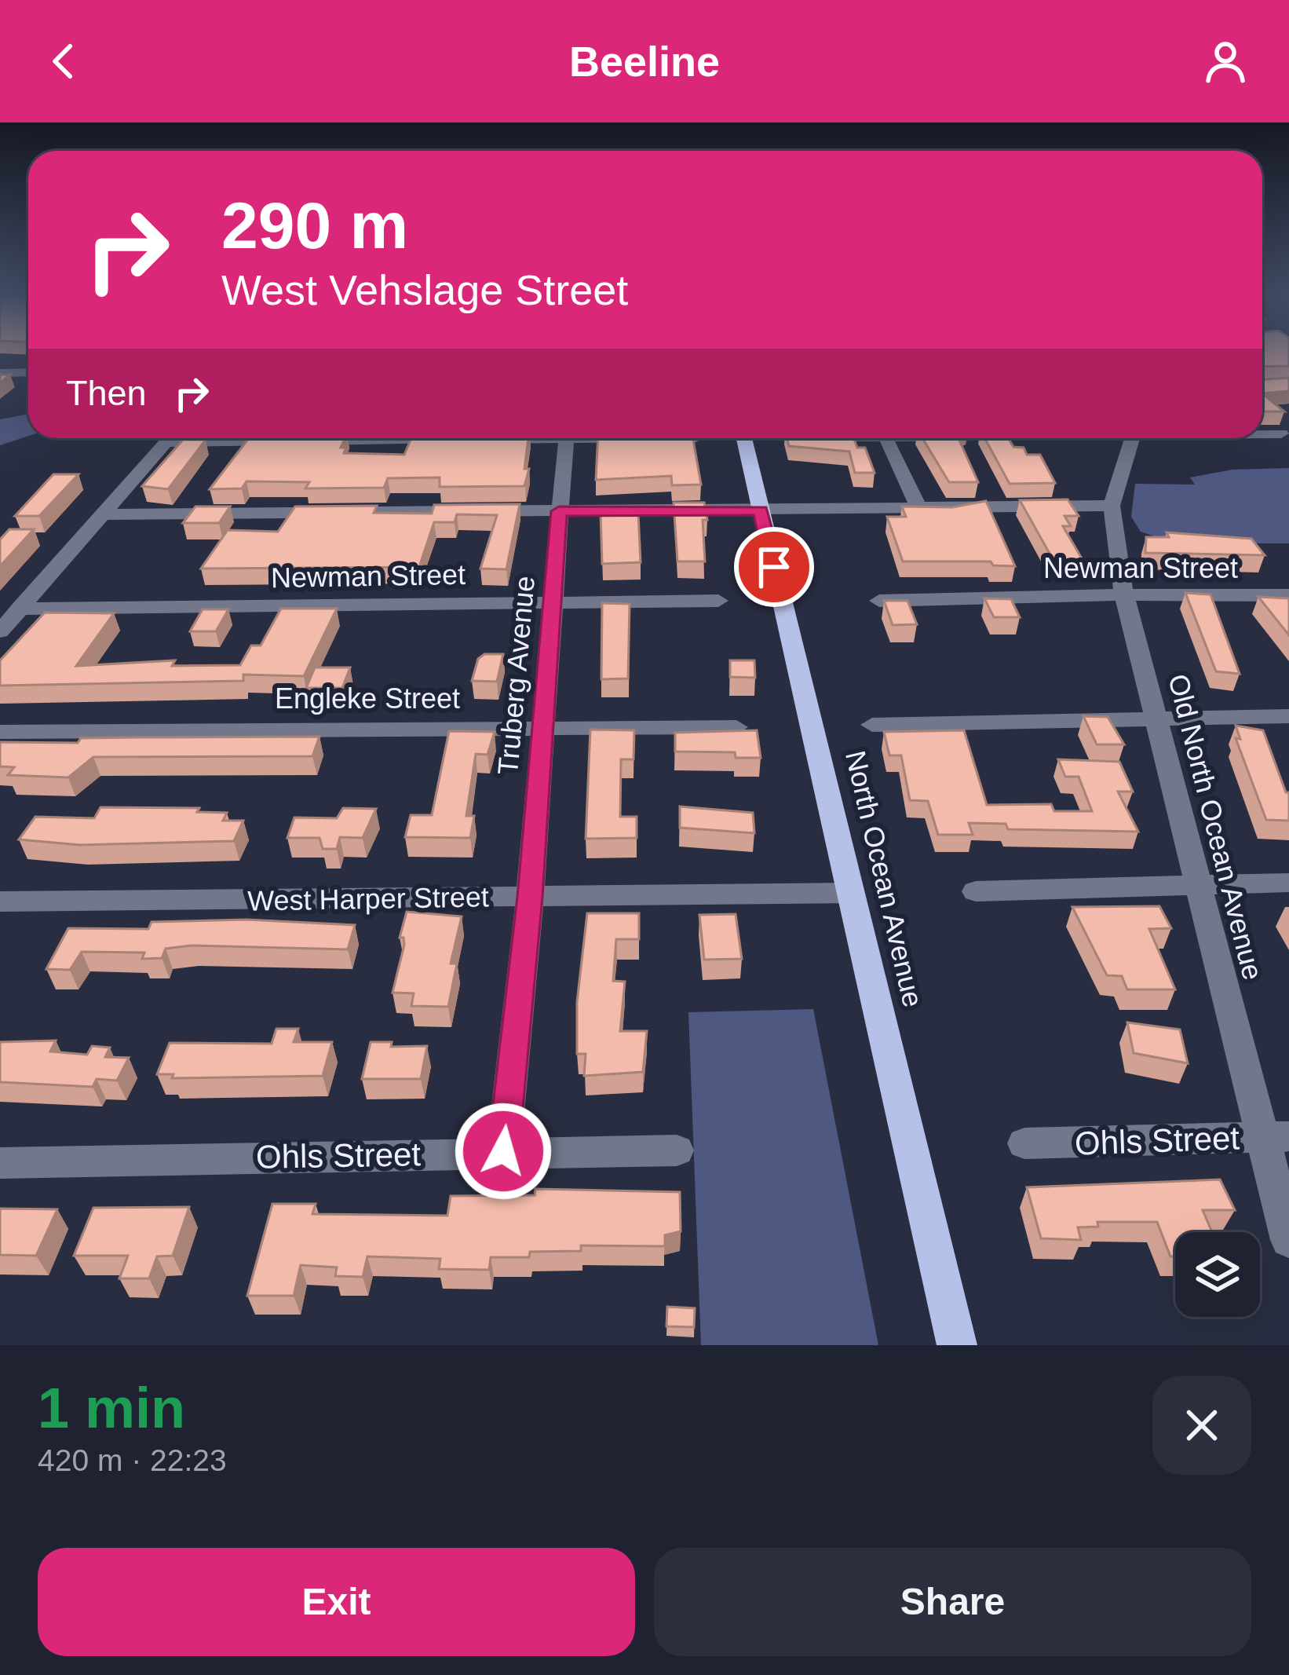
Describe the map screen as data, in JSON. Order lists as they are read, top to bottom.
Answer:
{
  "streets": {
    "main road": ["North Ocean Avenue"],
    "street": [
      "Newman Street",
      "Truberg Avenue",
      "Engleke Street",
      "Old North Ocean Avenue",
      "West Harper Street",
      "Ohls Street"
    ]
  },
  "crossings": [
    ["Newman Street", "Truberg Avenue"],
    ["Newman Street", "Old North Ocean Avenue"],
    ["Truberg Avenue", "Engleke Street"],
    ["Truberg Avenue", "West Harper Street"],
    ["Truberg Avenue", "Ohls Street"],
    ["Old North Ocean Avenue", "Ohls Street"],
    ["North Ocean Avenue", "West Harper Street"]
  ],
  "page": {
    "header": "Beeline",
    "turn": ["290 m", "West Vehslage Street"],
    "then": "Then",
    "heading": ["1 min", "420 m · 22:23"],
    "buttons": ["Exit", "Share"]
  }
}
